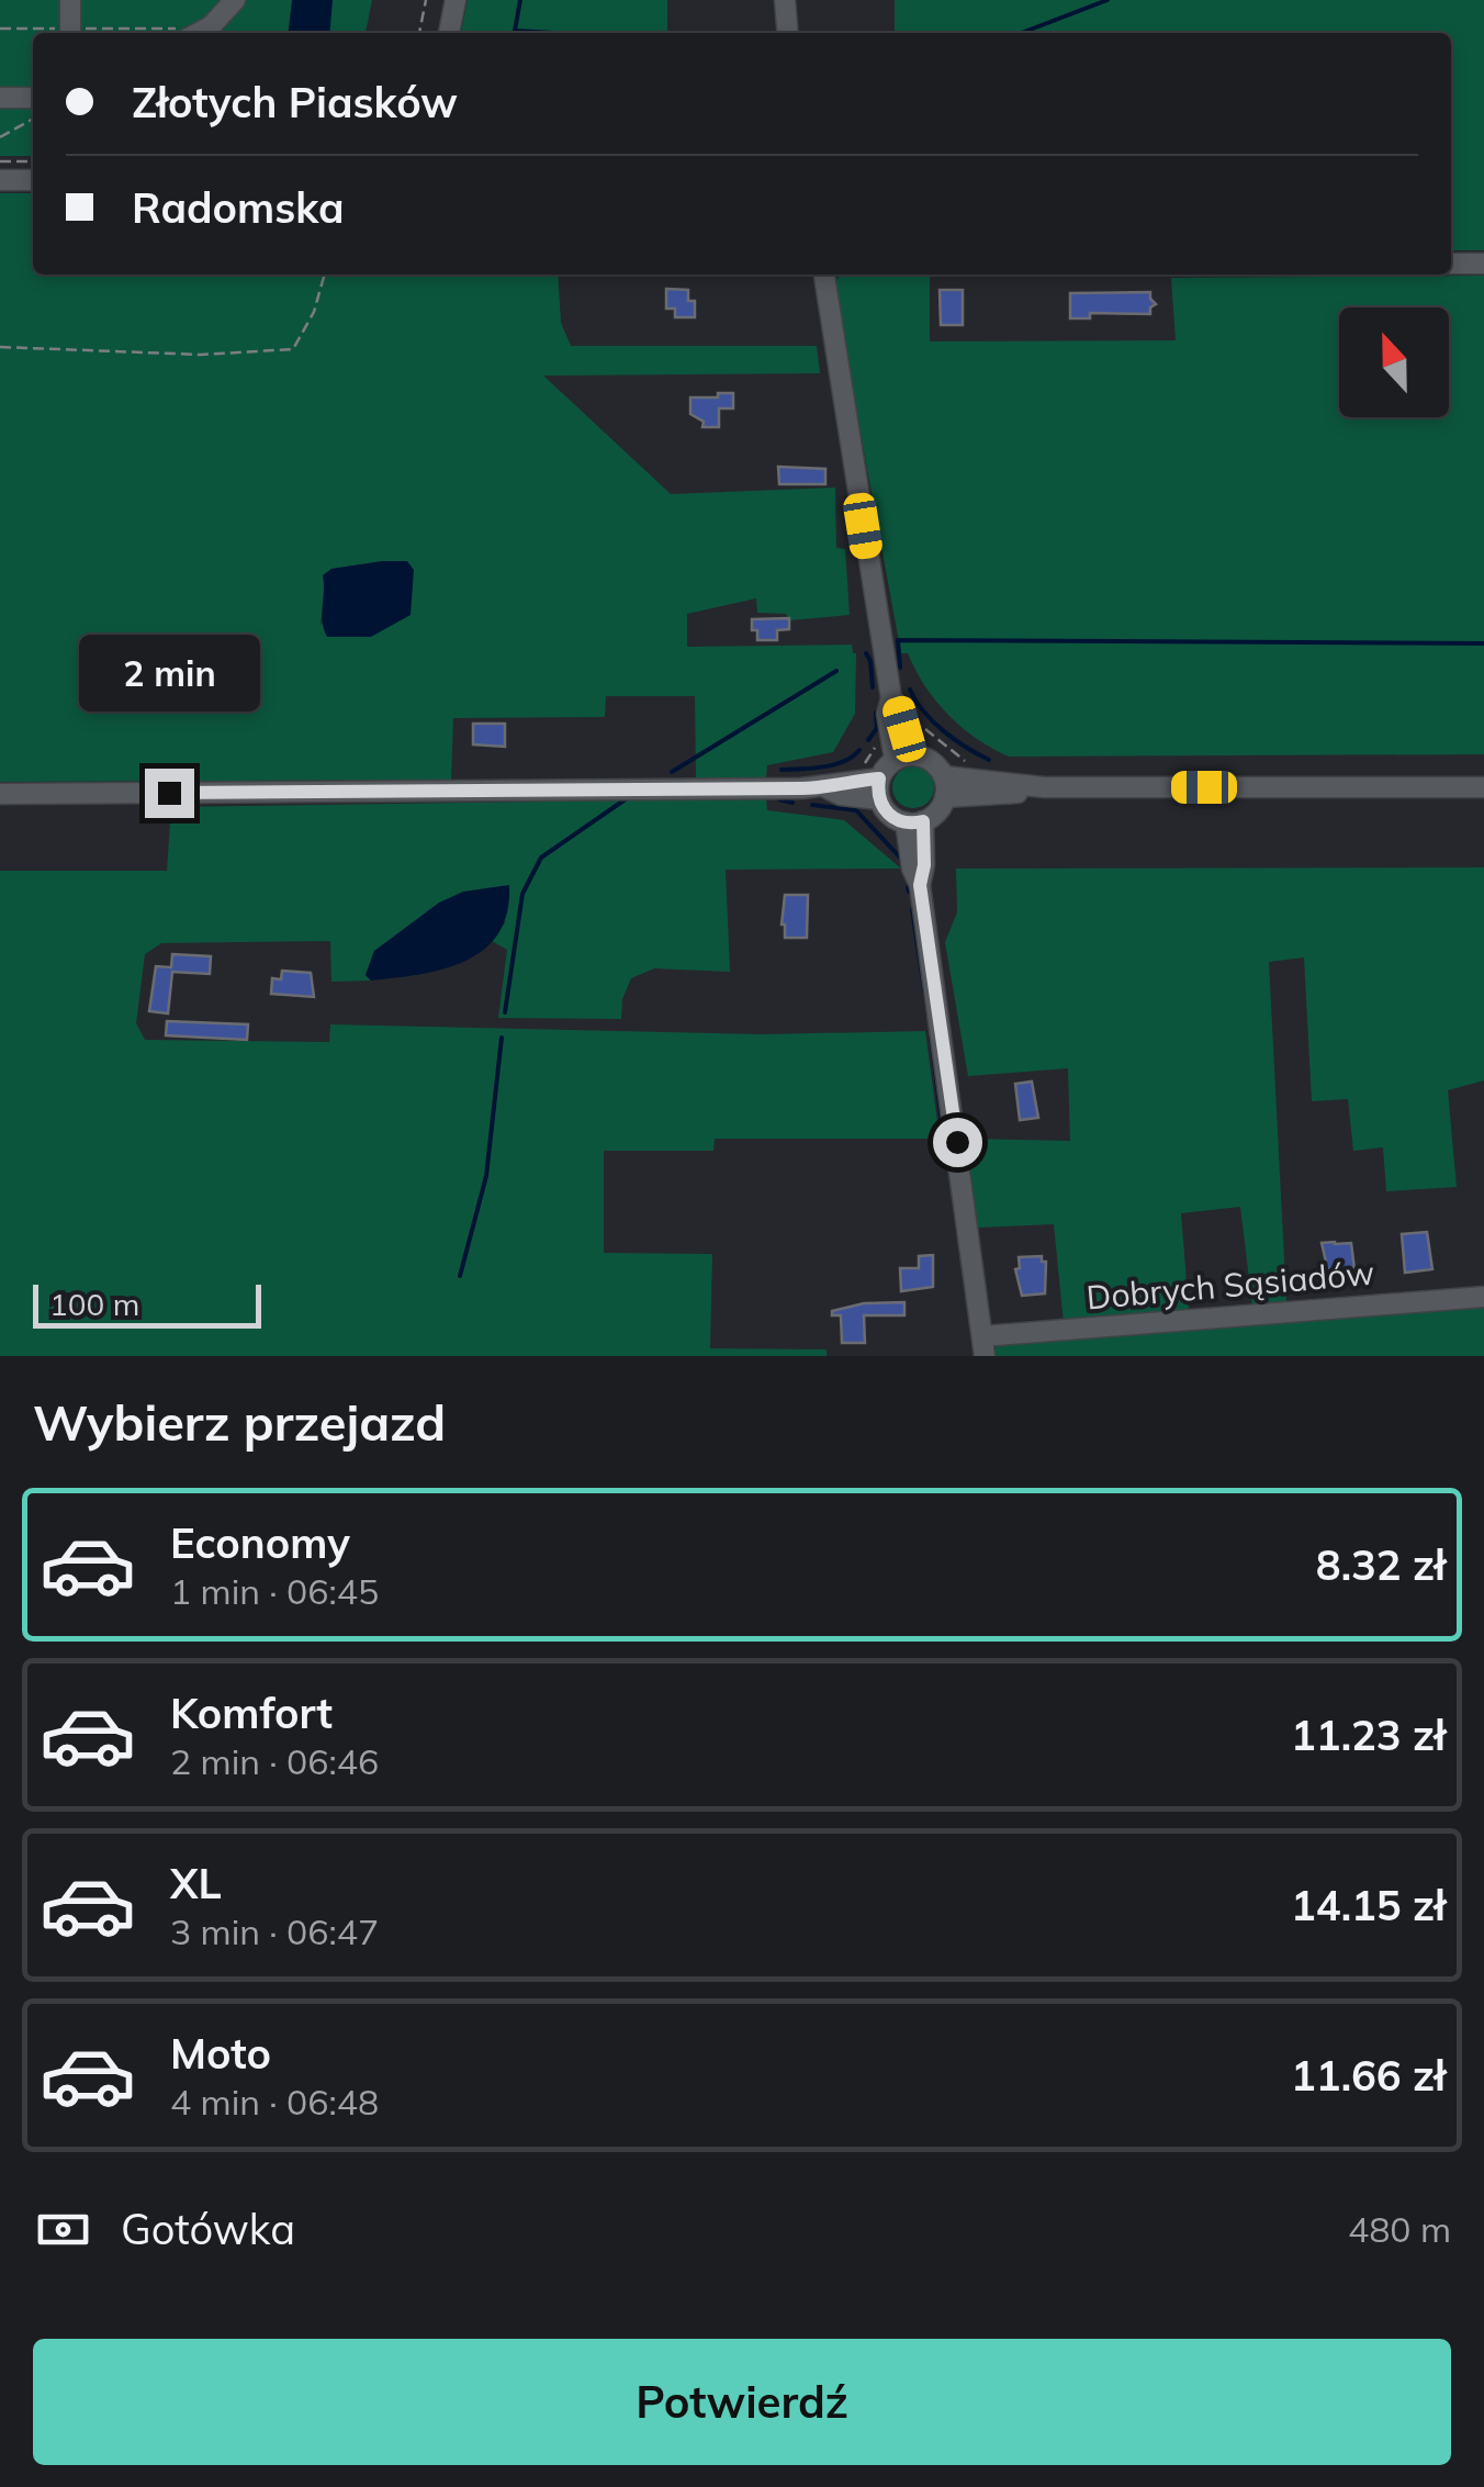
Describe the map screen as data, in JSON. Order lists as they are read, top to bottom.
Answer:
{
  "streets": {
    "street": ["Dobrych Sąsiadów"]
  },
  "scale_bar": "100 m",
  "north": "top",
  "page": {
    "banner": ["Złotych Piasków", "Radomska"],
    "bubble": "2 min",
    "scale": "100 m",
    "heading": "Wybierz przejazd",
    "list": [
      {
        "name": "Economy",
        "note": "1 min · 06:45",
        "value": "8.32 zł"
      },
      {
        "name": "Komfort",
        "note": "2 min · 06:46",
        "value": "11.23 zł"
      },
      {
        "name": "XL",
        "note": "3 min · 06:47",
        "value": "14.15 zł"
      },
      {
        "name": "Moto",
        "note": "4 min · 06:48",
        "value": "11.66 zł"
      }
    ],
    "pay": ["Gotówka", "480 m"],
    "buttons": "Potwierdź"
  }
}
